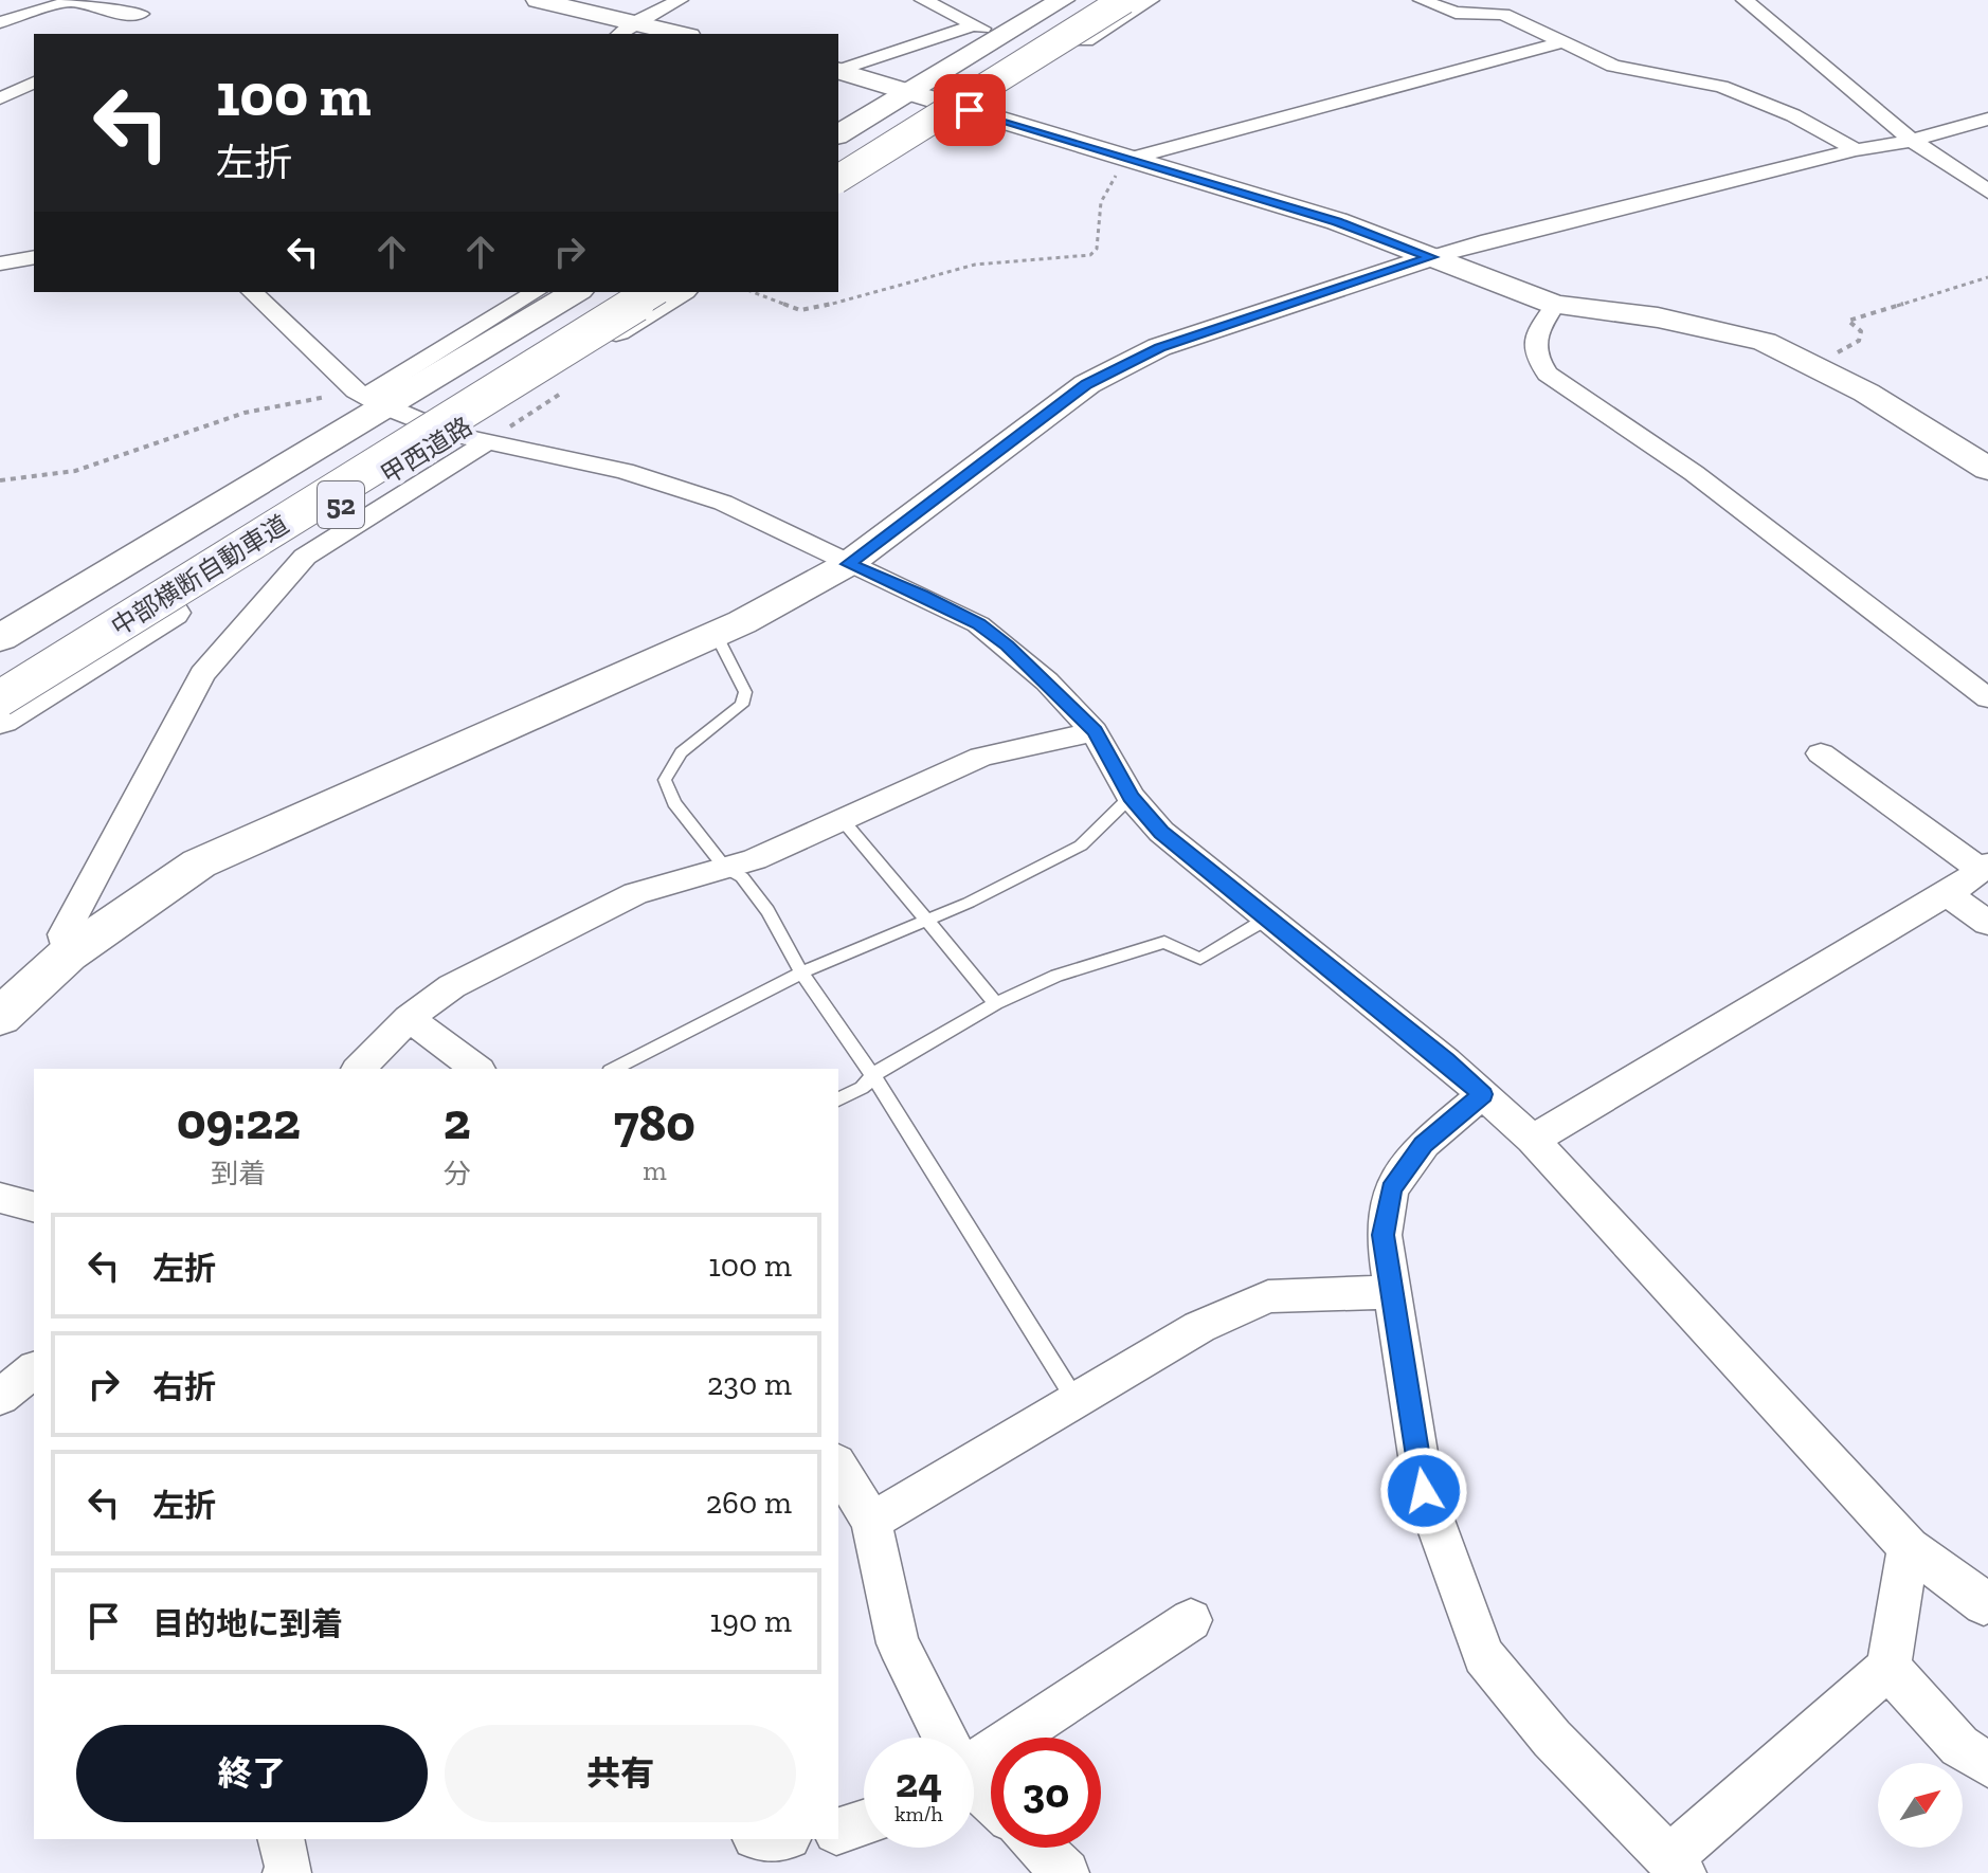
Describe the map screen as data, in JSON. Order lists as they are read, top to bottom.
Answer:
{
  "streets": {
    "highway": ["甲西道路", "52", "中部横断自動車道"]
  },
  "north": "top right",
  "page": {
    "turn": ["100 m", "左折"],
    "eta": [
      "09:22",
      "到着",
      "2",
      "分",
      "780",
      "m"
    ],
    "list": [
      {
        "name": "左折",
        "value": "100 m"
      },
      {
        "name": "右折",
        "value": "230 m"
      },
      {
        "name": "左折",
        "value": "260 m"
      },
      {
        "name": "目的地に到着",
        "value": "190 m"
      }
    ],
    "buttons": ["終了", "共有"],
    "speed": "24 km/h",
    "limit": "30"
  }
}
